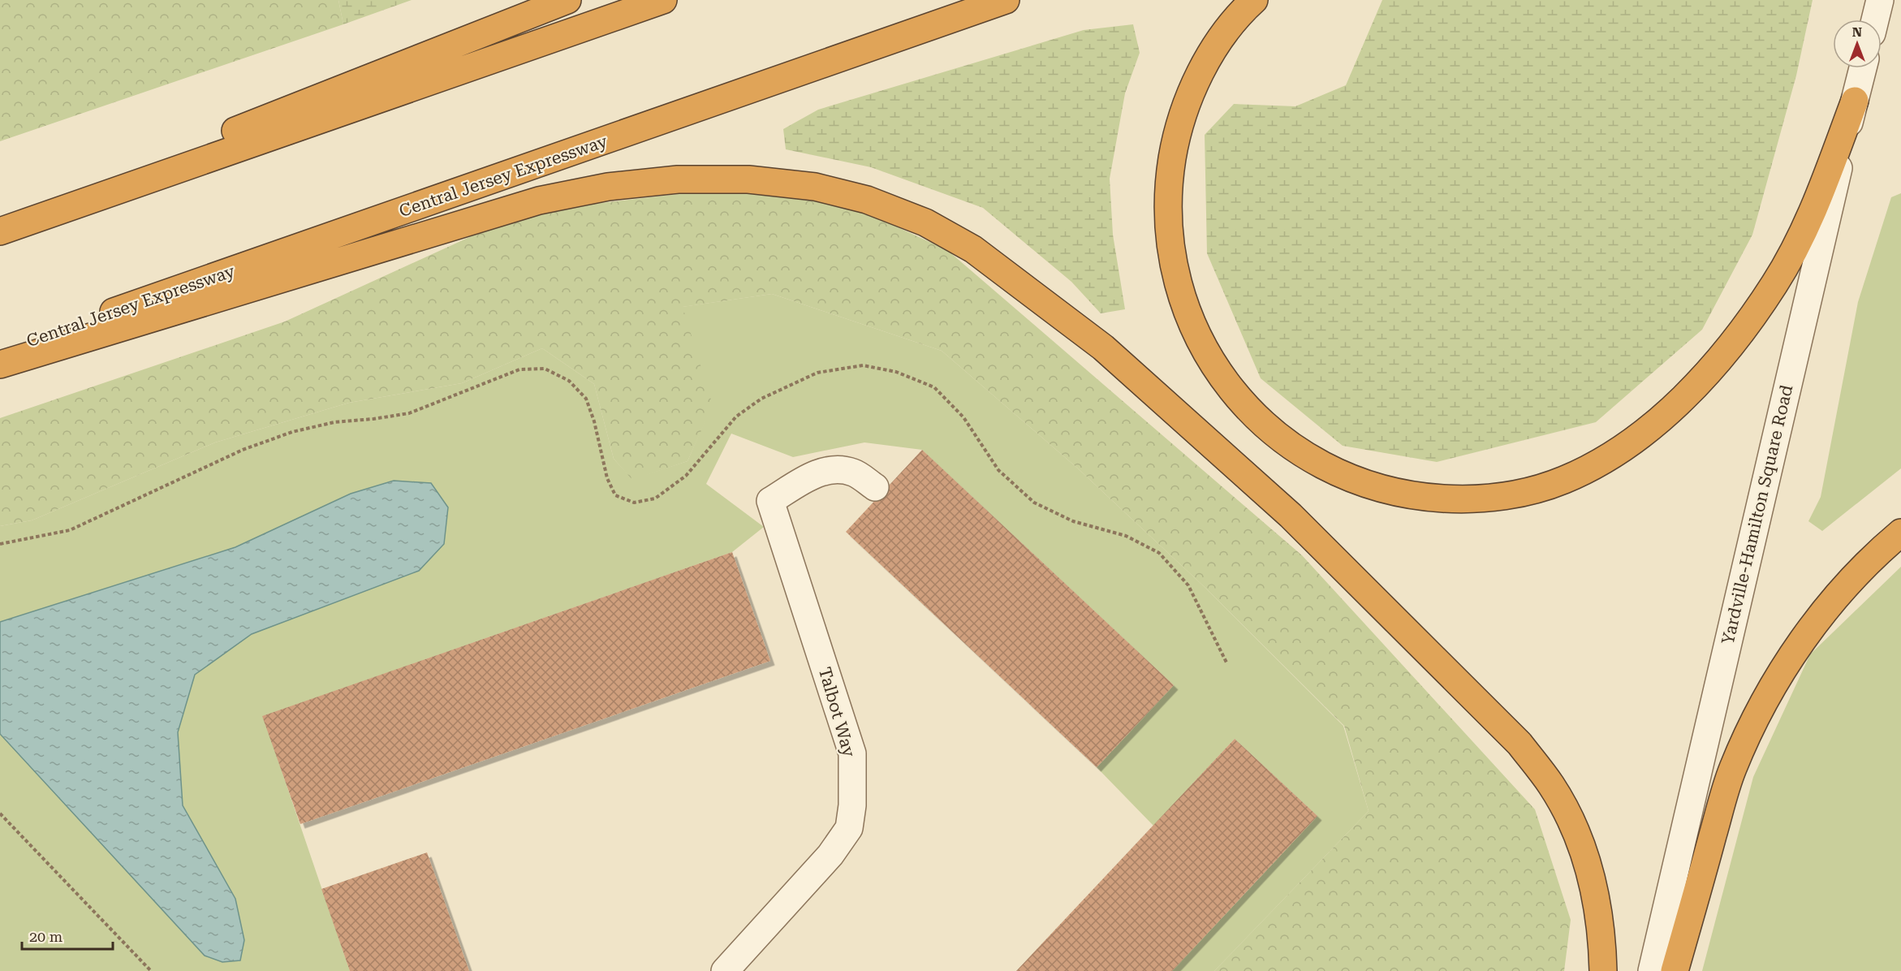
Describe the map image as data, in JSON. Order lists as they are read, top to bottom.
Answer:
{
  "streets": {
    "highway": ["Central Jersey Expressway"],
    "street": ["Yardville-Hamilton Square Road", "Talbot Way"]
  },
  "scale_bar": "20 m",
  "north": "top"
}
